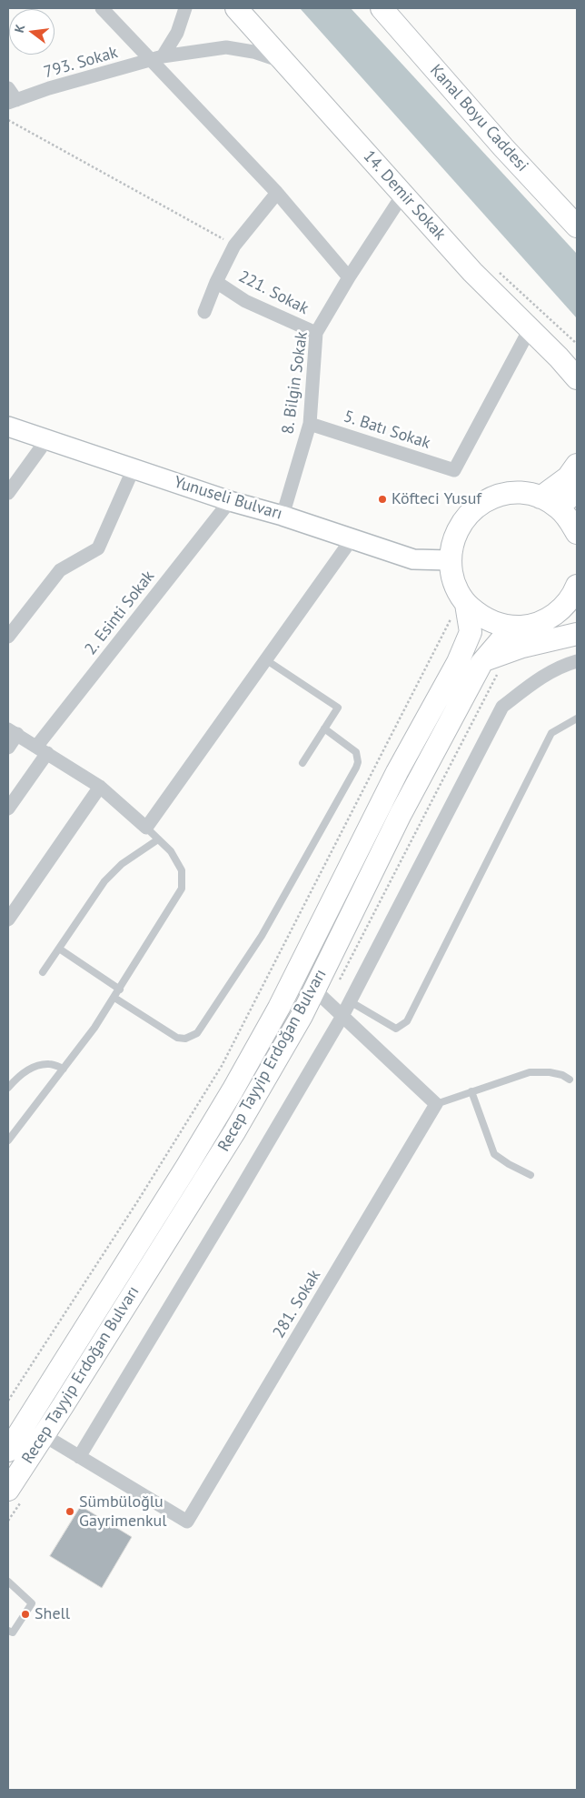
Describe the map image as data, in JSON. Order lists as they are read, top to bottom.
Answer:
{
  "streets": {
    "main road": [
      "Kanal Boyu Caddesi",
      "14. Demir Sokak",
      "Yunuseli Bulvarı",
      "Recep Tayyip Erdoğan Bulvarı"
    ],
    "street": [
      "793. Sokak",
      "221. Sokak",
      "8. Bilgin Sokak",
      "5. Batı Sokak",
      "2. Esinti Sokak",
      "281. Sokak"
    ]
  },
  "crossings": [
    ["793. Sokak", "14. Demir Sokak"],
    ["14. Demir Sokak", "8. Bilgin Sokak"],
    ["14. Demir Sokak", "5. Batı Sokak"],
    ["221. Sokak", "8. Bilgin Sokak"],
    ["8. Bilgin Sokak", "5. Batı Sokak"],
    ["8. Bilgin Sokak", "Yunuseli Bulvarı"],
    ["Yunuseli Bulvarı", "2. Esinti Sokak"],
    ["Recep Tayyip Erdoğan Bulvarı", "281. Sokak"]
  ],
  "places": ["Köfteci Yusuf", "Sümbüloğlu Gayrimenkul", "Shell"],
  "north": "left"
}
